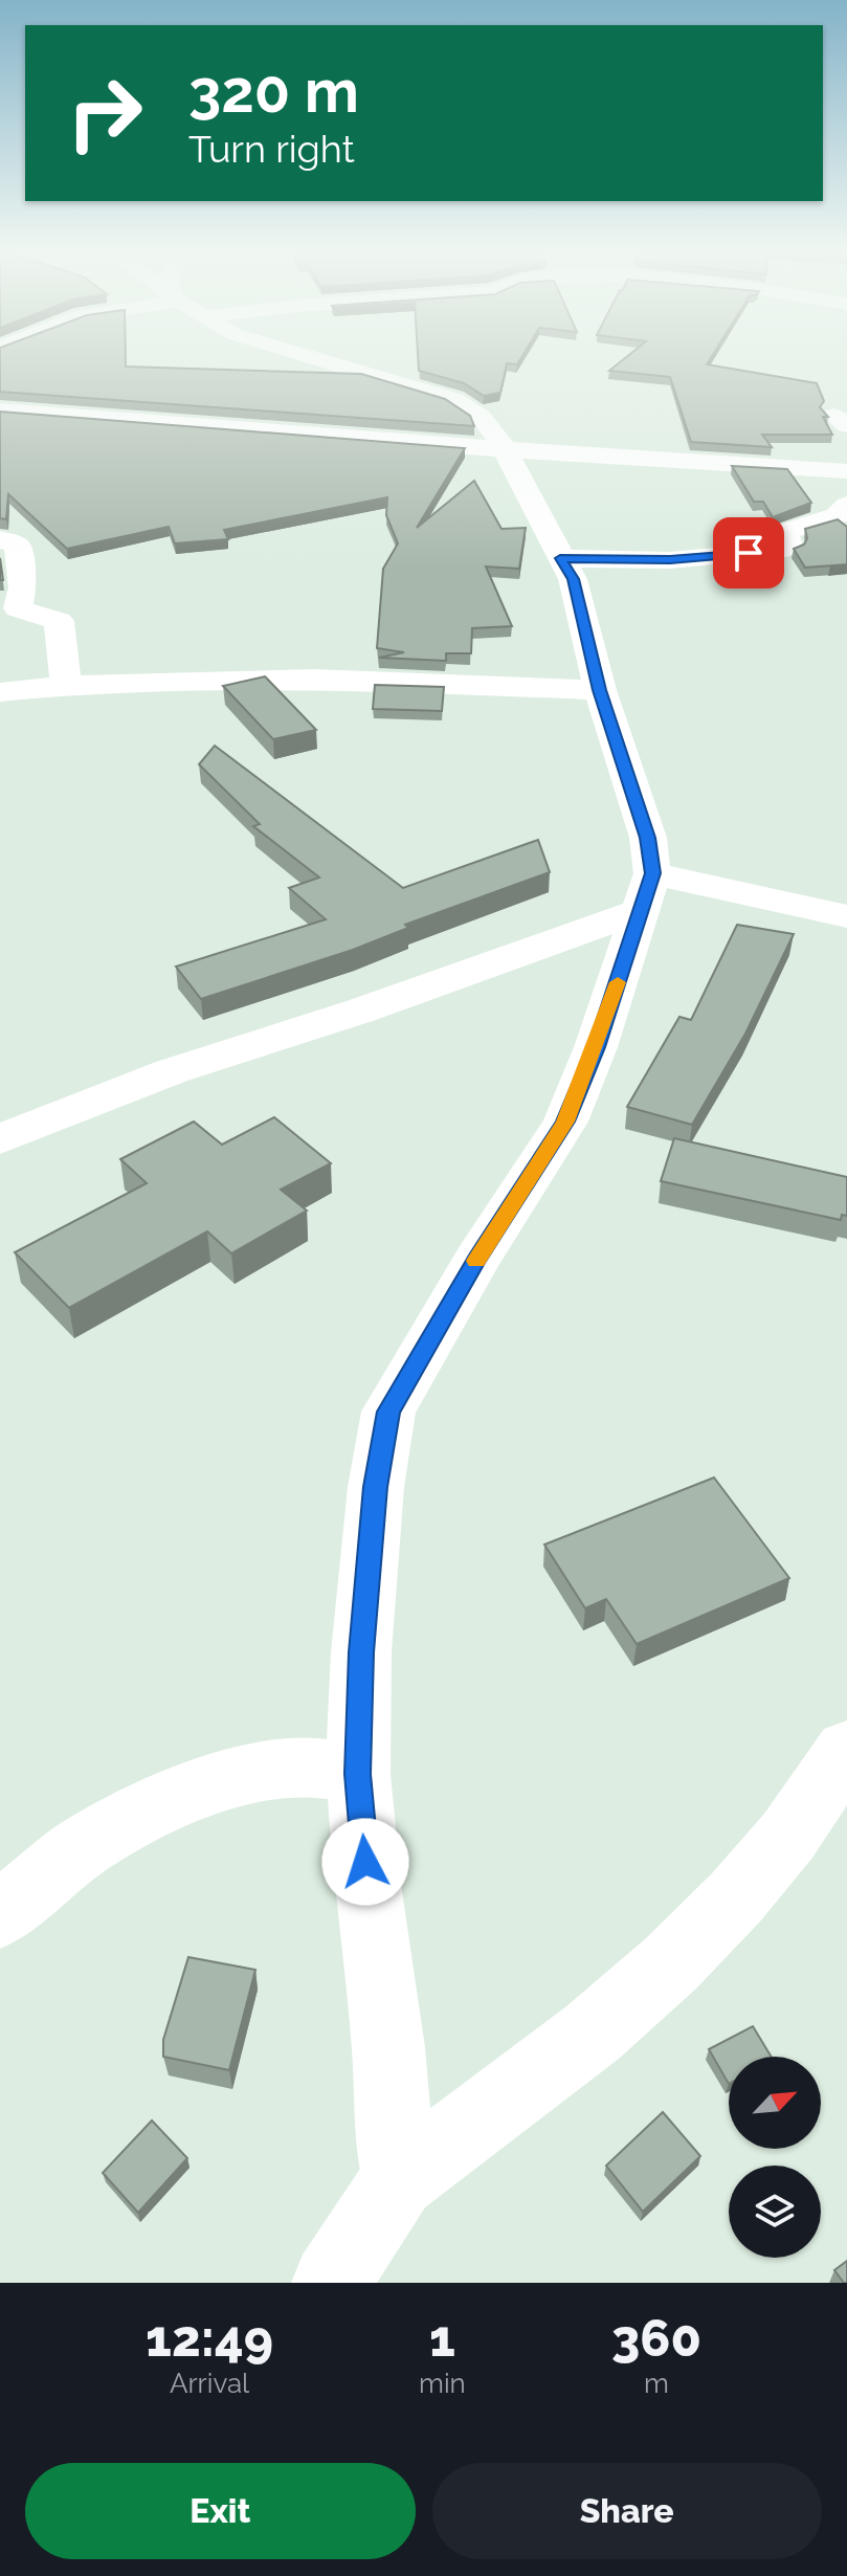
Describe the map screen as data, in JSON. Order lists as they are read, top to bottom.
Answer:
{
  "north": "top right",
  "page": {
    "turn": ["320 m", "Turn right"],
    "eta": [
      "12:49",
      "Arrival",
      "1",
      "min",
      "360",
      "m"
    ],
    "buttons": ["Exit", "Share"]
  }
}
